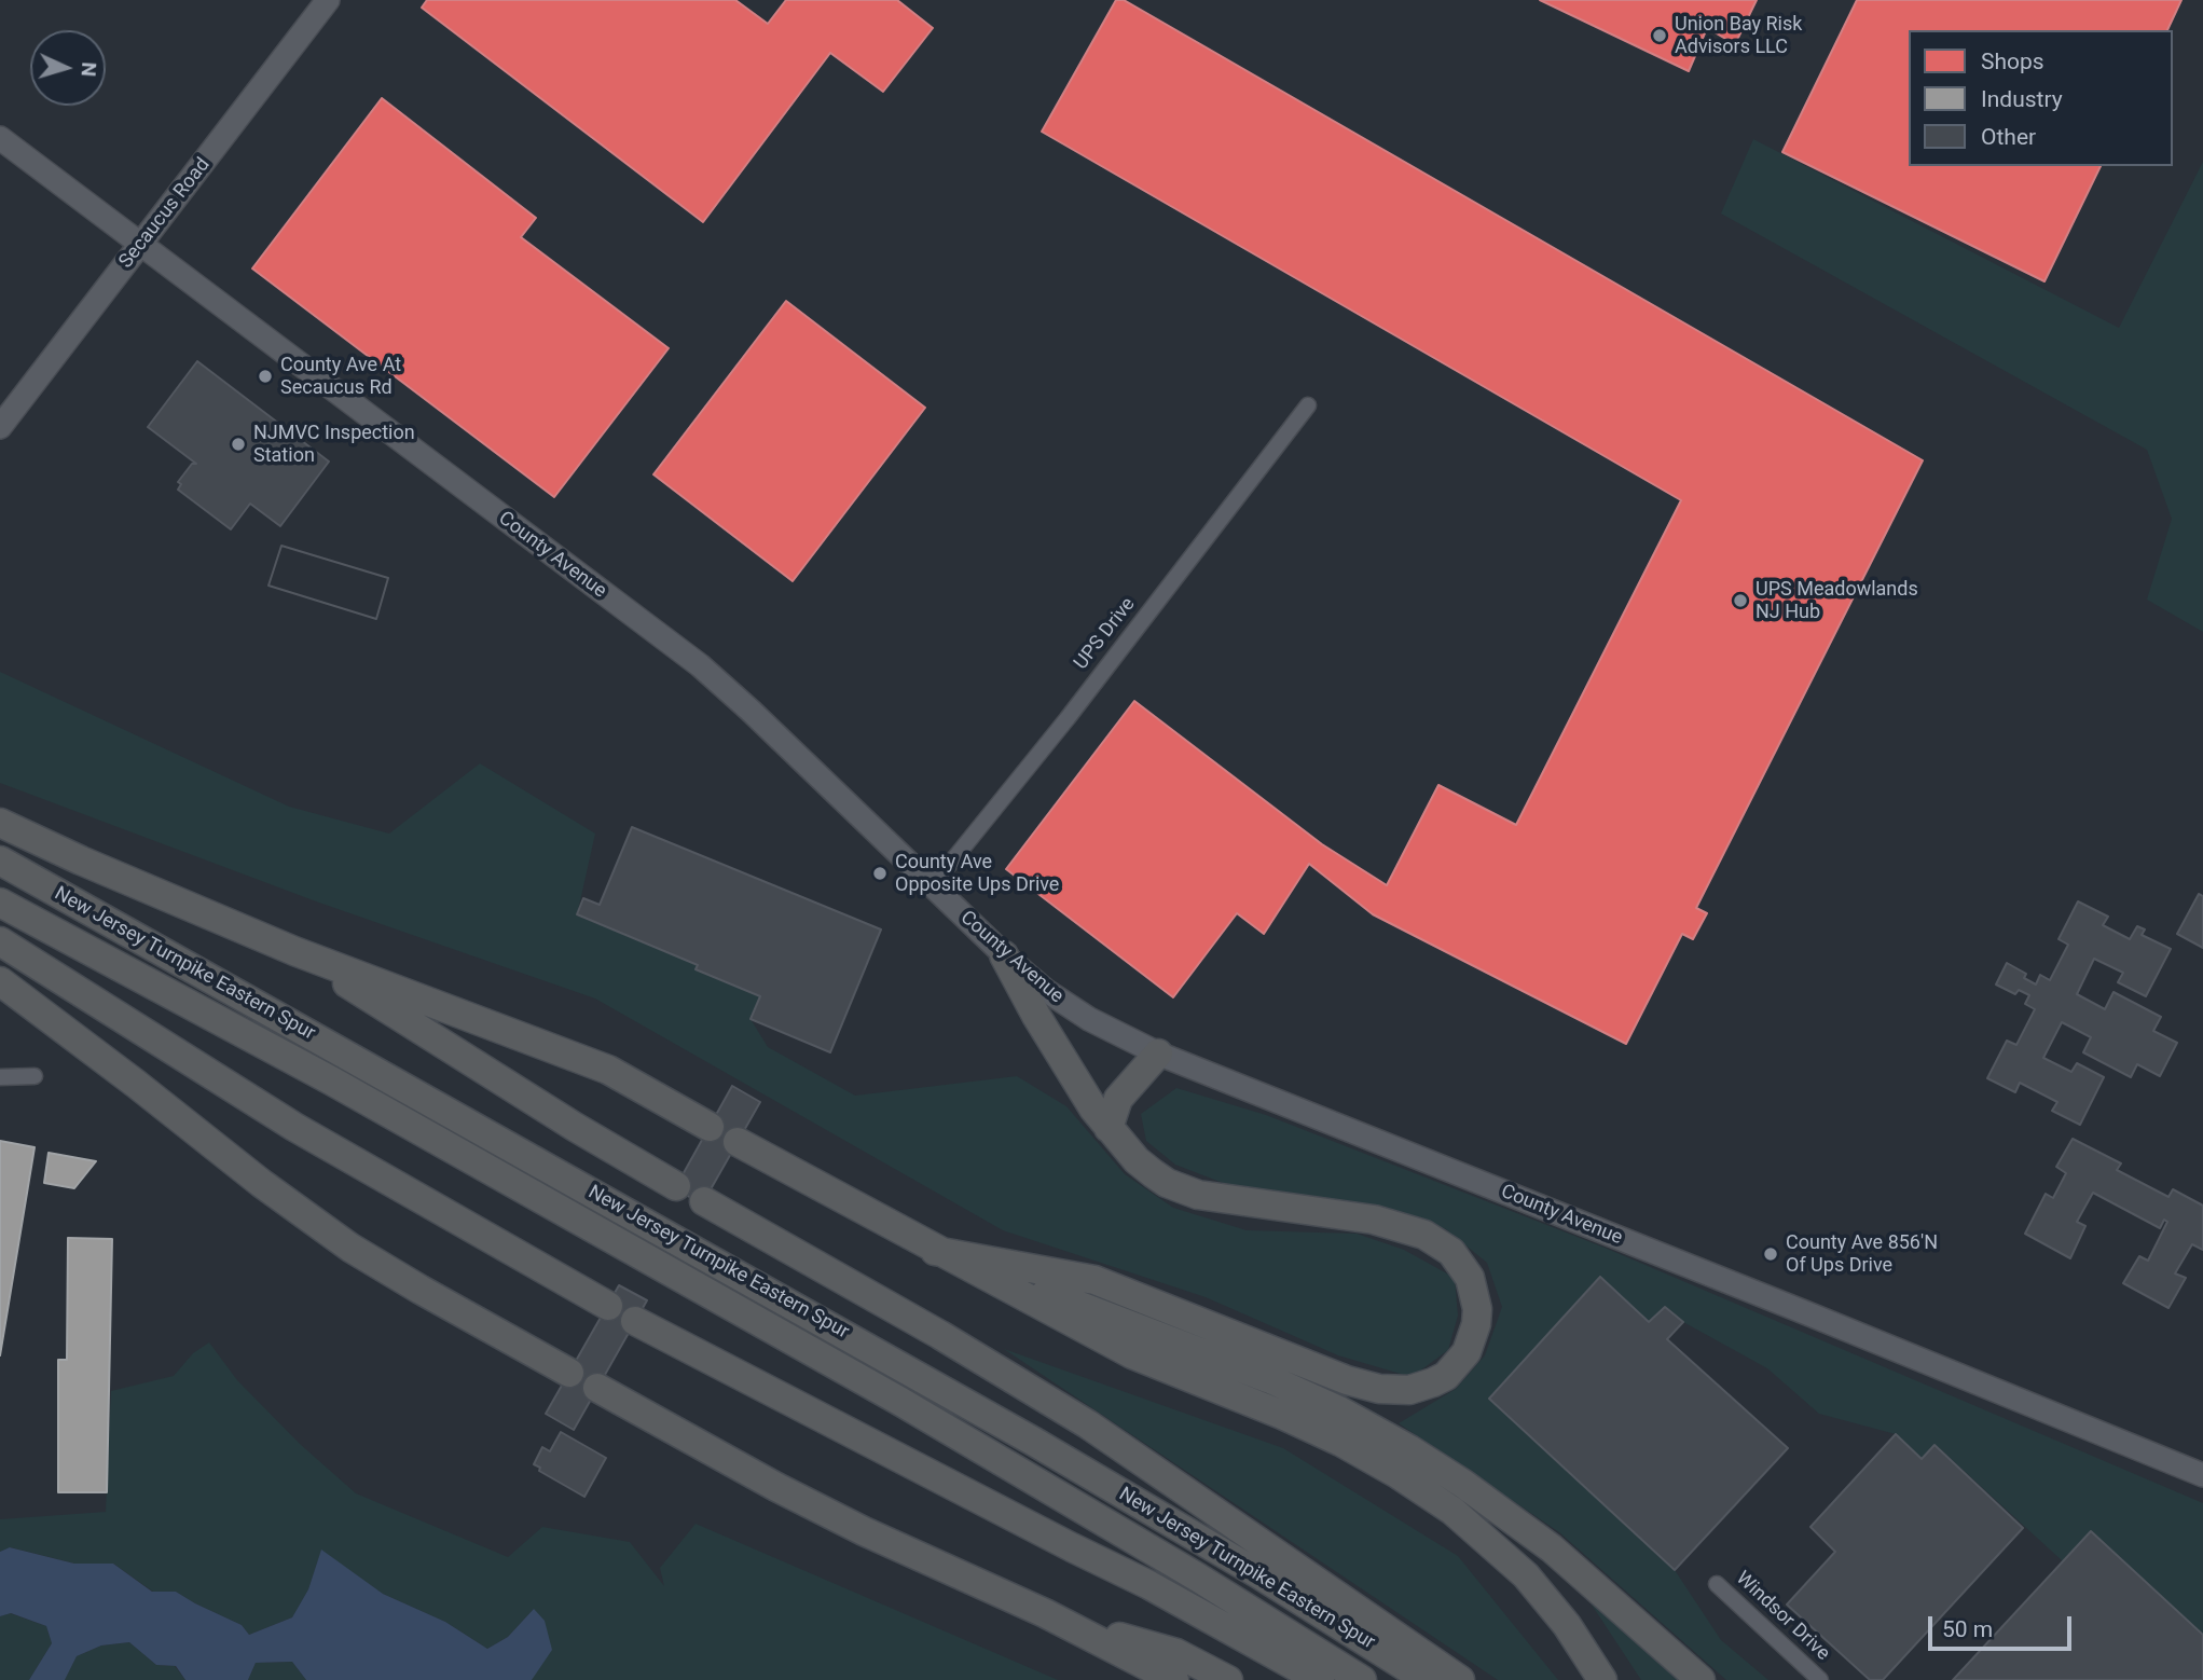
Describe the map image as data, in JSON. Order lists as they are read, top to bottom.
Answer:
{
  "streets": {
    "highway": ["New Jersey Turnpike Eastern Spur"],
    "main road": ["Secaucus Road", "County Avenue"],
    "street": ["UPS Drive", "Windsor Drive"]
  },
  "crossings": [
    ["Secaucus Road", "County Avenue"],
    ["County Avenue", "UPS Drive"]
  ],
  "places": [
    "Union Bay Risk Advisors LLC",
    "County Ave At Secaucus Rd",
    "NJMVC Inspection Station",
    "UPS Meadowlands NJ Hub",
    "County Ave Opposite Ups Drive",
    "County Ave 856'N Of Ups Drive"
  ],
  "legend": ["Shops", "Industry", "Other"],
  "scale_bar": "50 m",
  "north": "right"
}
